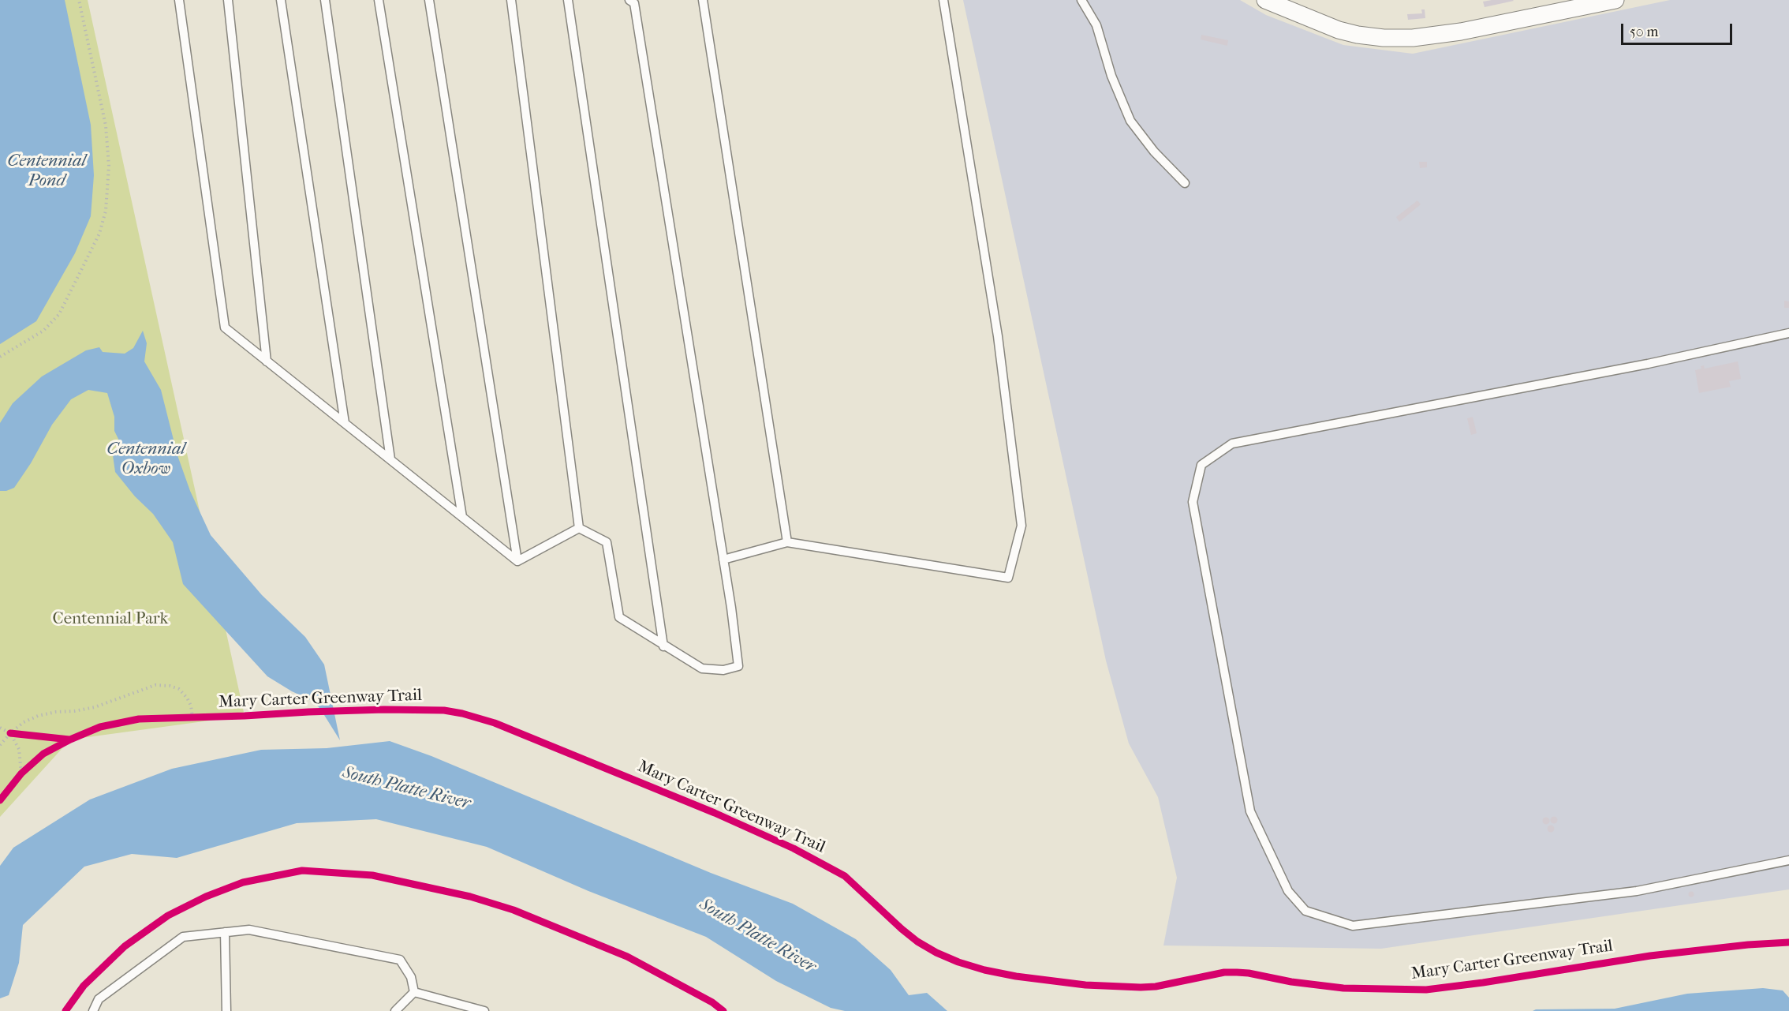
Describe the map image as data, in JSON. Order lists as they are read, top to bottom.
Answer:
{
  "streets": {
    "cycle path": ["Mary Carter Greenway Trail"]
  },
  "water": ["Centennial Pond", "Centennial Oxbow", "South Platte River"],
  "parks": ["Centennial Park"],
  "scale_bar": "50 m"
}
